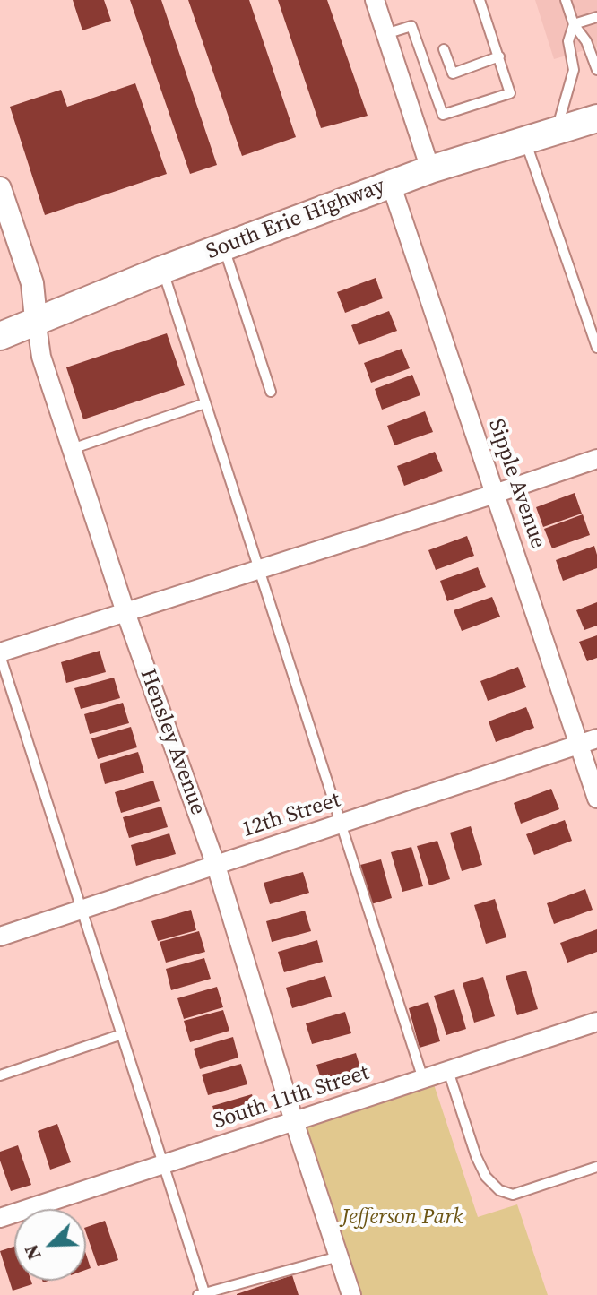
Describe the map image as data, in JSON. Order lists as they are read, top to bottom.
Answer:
{
  "streets": {
    "main road": ["South Erie Highway"],
    "street": [
      "Sipple Avenue",
      "Hensley Avenue",
      "12th Street",
      "South 11th Street"
    ]
  },
  "crossings": [
    ["South Erie Highway", "Sipple Avenue"],
    ["South Erie Highway", "Hensley Avenue"],
    ["Sipple Avenue", "12th Street"],
    ["Hensley Avenue", "12th Street"],
    ["Hensley Avenue", "South 11th Street"]
  ],
  "parks": ["Jefferson Park"],
  "north": "bottom left"
}
